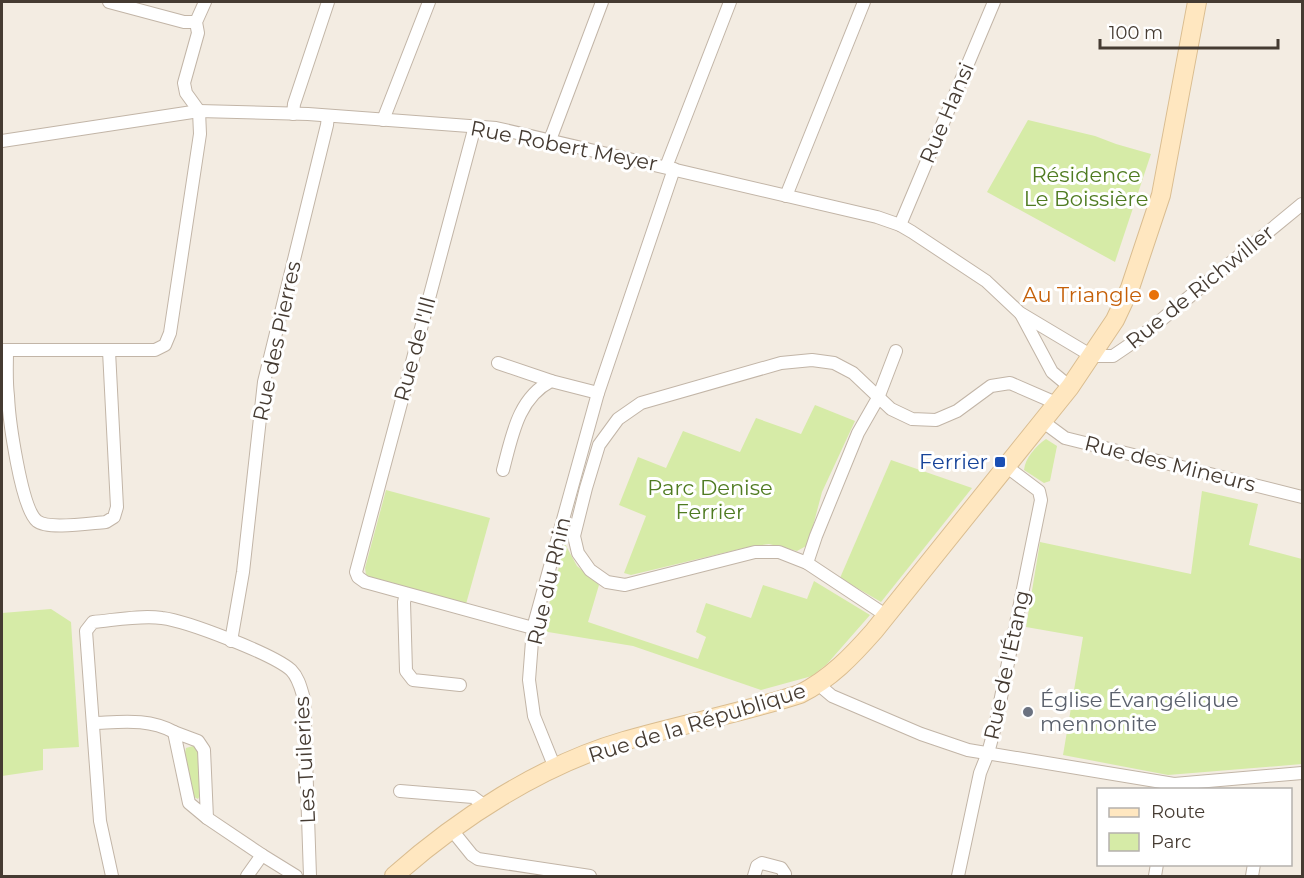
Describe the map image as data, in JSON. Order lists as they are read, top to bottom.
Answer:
{
  "streets": {
    "main road": ["Rue de la République"],
    "street": [
      "Rue Hansi",
      "Rue Robert Meyer",
      "Rue de Richwiller",
      "Rue des Pierres",
      "Rue de l'Ill",
      "Rue des Mineurs",
      "Rue du Rhin",
      "Rue de l'Étang",
      "Les Tuileries"
    ]
  },
  "crossings": [
    ["Rue Hansi", "Rue Robert Meyer"],
    ["Rue Robert Meyer", "Rue de Richwiller"],
    ["Rue Robert Meyer", "Rue des Pierres"],
    ["Rue Robert Meyer", "Rue de l'Ill"],
    ["Rue Robert Meyer", "Rue du Rhin"],
    ["Rue Robert Meyer", "Rue de la République"],
    ["Rue de Richwiller", "Rue de la République"],
    ["Rue des Pierres", "Les Tuileries"],
    ["Rue des Mineurs", "Rue de la République"],
    ["Rue du Rhin", "Rue de la République"],
    ["Rue de l'Étang", "Rue de la République"]
  ],
  "parks": ["Résidence Le Boissière", "Parc Denise Ferrier"],
  "places": {
    "other": ["Au Triangle", "Église Évangélique mennonite"],
    "transit": ["Ferrier"]
  },
  "legend": ["Route", "Parc"],
  "scale_bar": "100 m"
}
